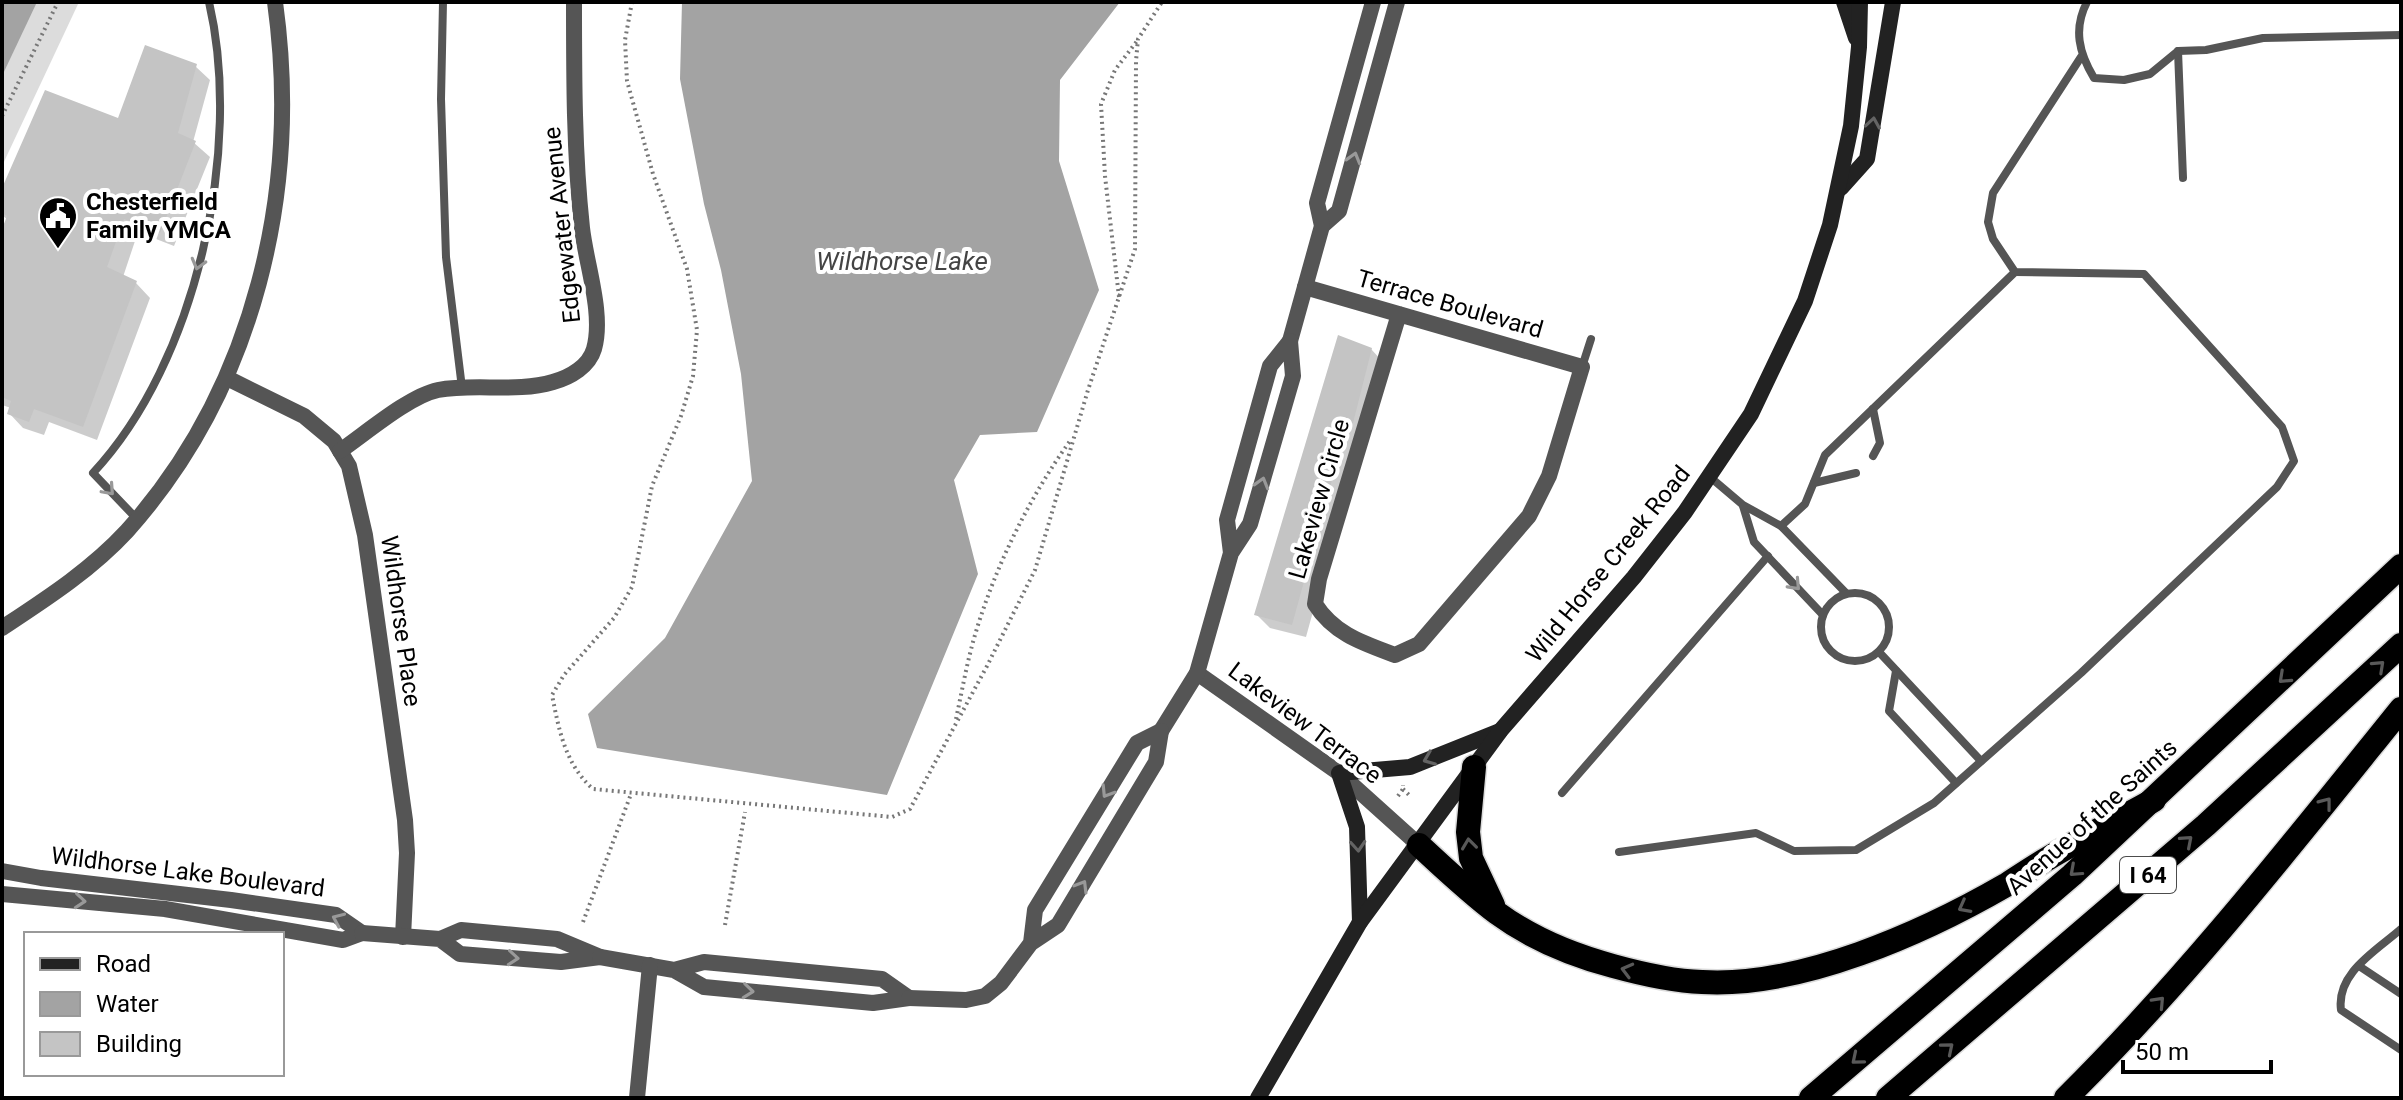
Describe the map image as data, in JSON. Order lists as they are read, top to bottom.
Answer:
{
  "streets": {
    "highway": ["Avenue of the Saints", "I 64"],
    "main road": ["Wild Horse Creek Road"],
    "street": [
      "Edgewater Avenue",
      "Terrace Boulevard",
      "Lakeview Circle",
      "Wildhorse Place",
      "Lakeview Terrace",
      "Wildhorse Lake Boulevard"
    ]
  },
  "crossings": [
    ["Edgewater Avenue", "Wildhorse Place"],
    ["Terrace Boulevard", "Lakeview Circle"],
    ["Terrace Boulevard", "Wildhorse Lake Boulevard"],
    ["Wild Horse Creek Road", "Lakeview Terrace"],
    ["Wildhorse Place", "Wildhorse Lake Boulevard"],
    ["Lakeview Terrace", "Wildhorse Lake Boulevard"]
  ],
  "water": ["Wildhorse Lake"],
  "places": {
    "public building": ["Chesterfield Family YMCA"]
  },
  "legend": ["Road", "Water", "Building"],
  "scale_bar": "50 m"
}
